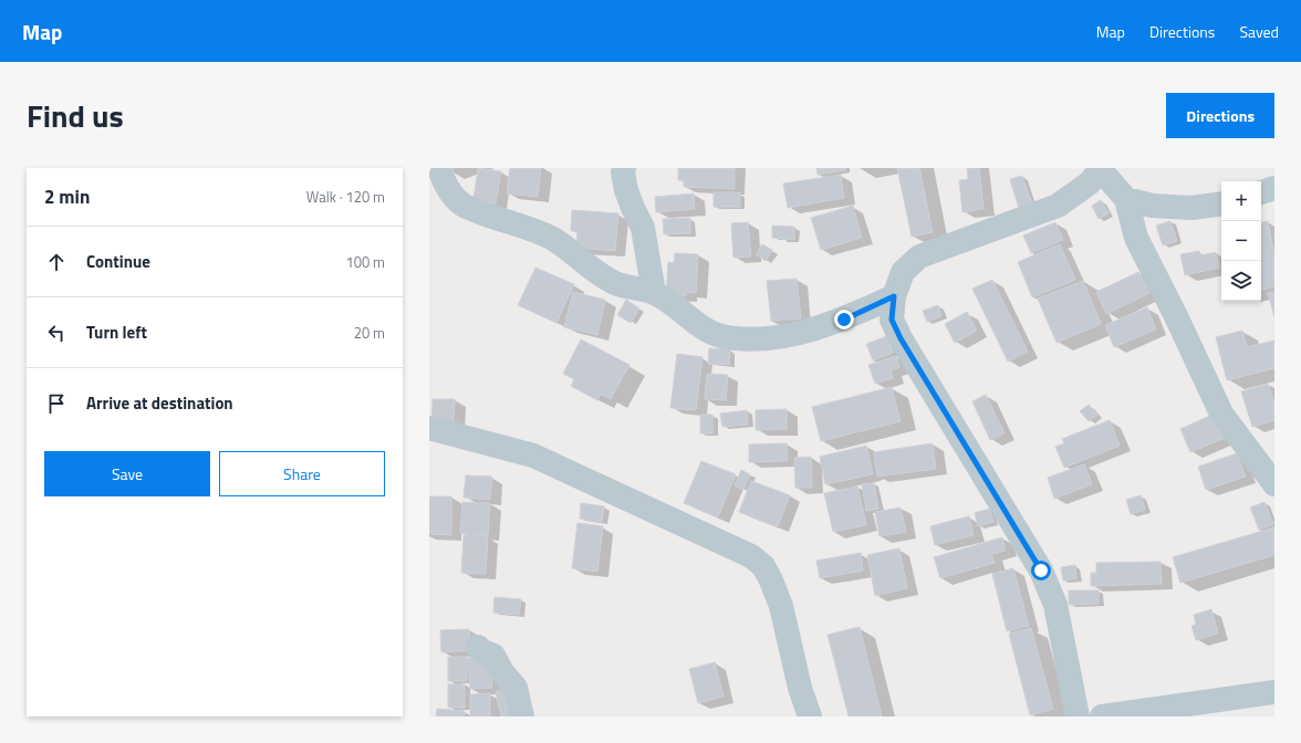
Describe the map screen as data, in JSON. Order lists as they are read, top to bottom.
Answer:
{
  "page": {
    "header": "Map",
    "nav": ["Map", "Directions", "Saved"],
    "title": "Find us",
    "buttons": [
      "Directions",
      ["Save", "Share"]
    ],
    "heading": ["2 min", "Walk · 120 m"],
    "map_buttons": ["+", "−"],
    "list": [
      ["Continue", "100 m"],
      ["Turn left", "20 m"],
      "Arrive at destination"
    ]
  }
}
